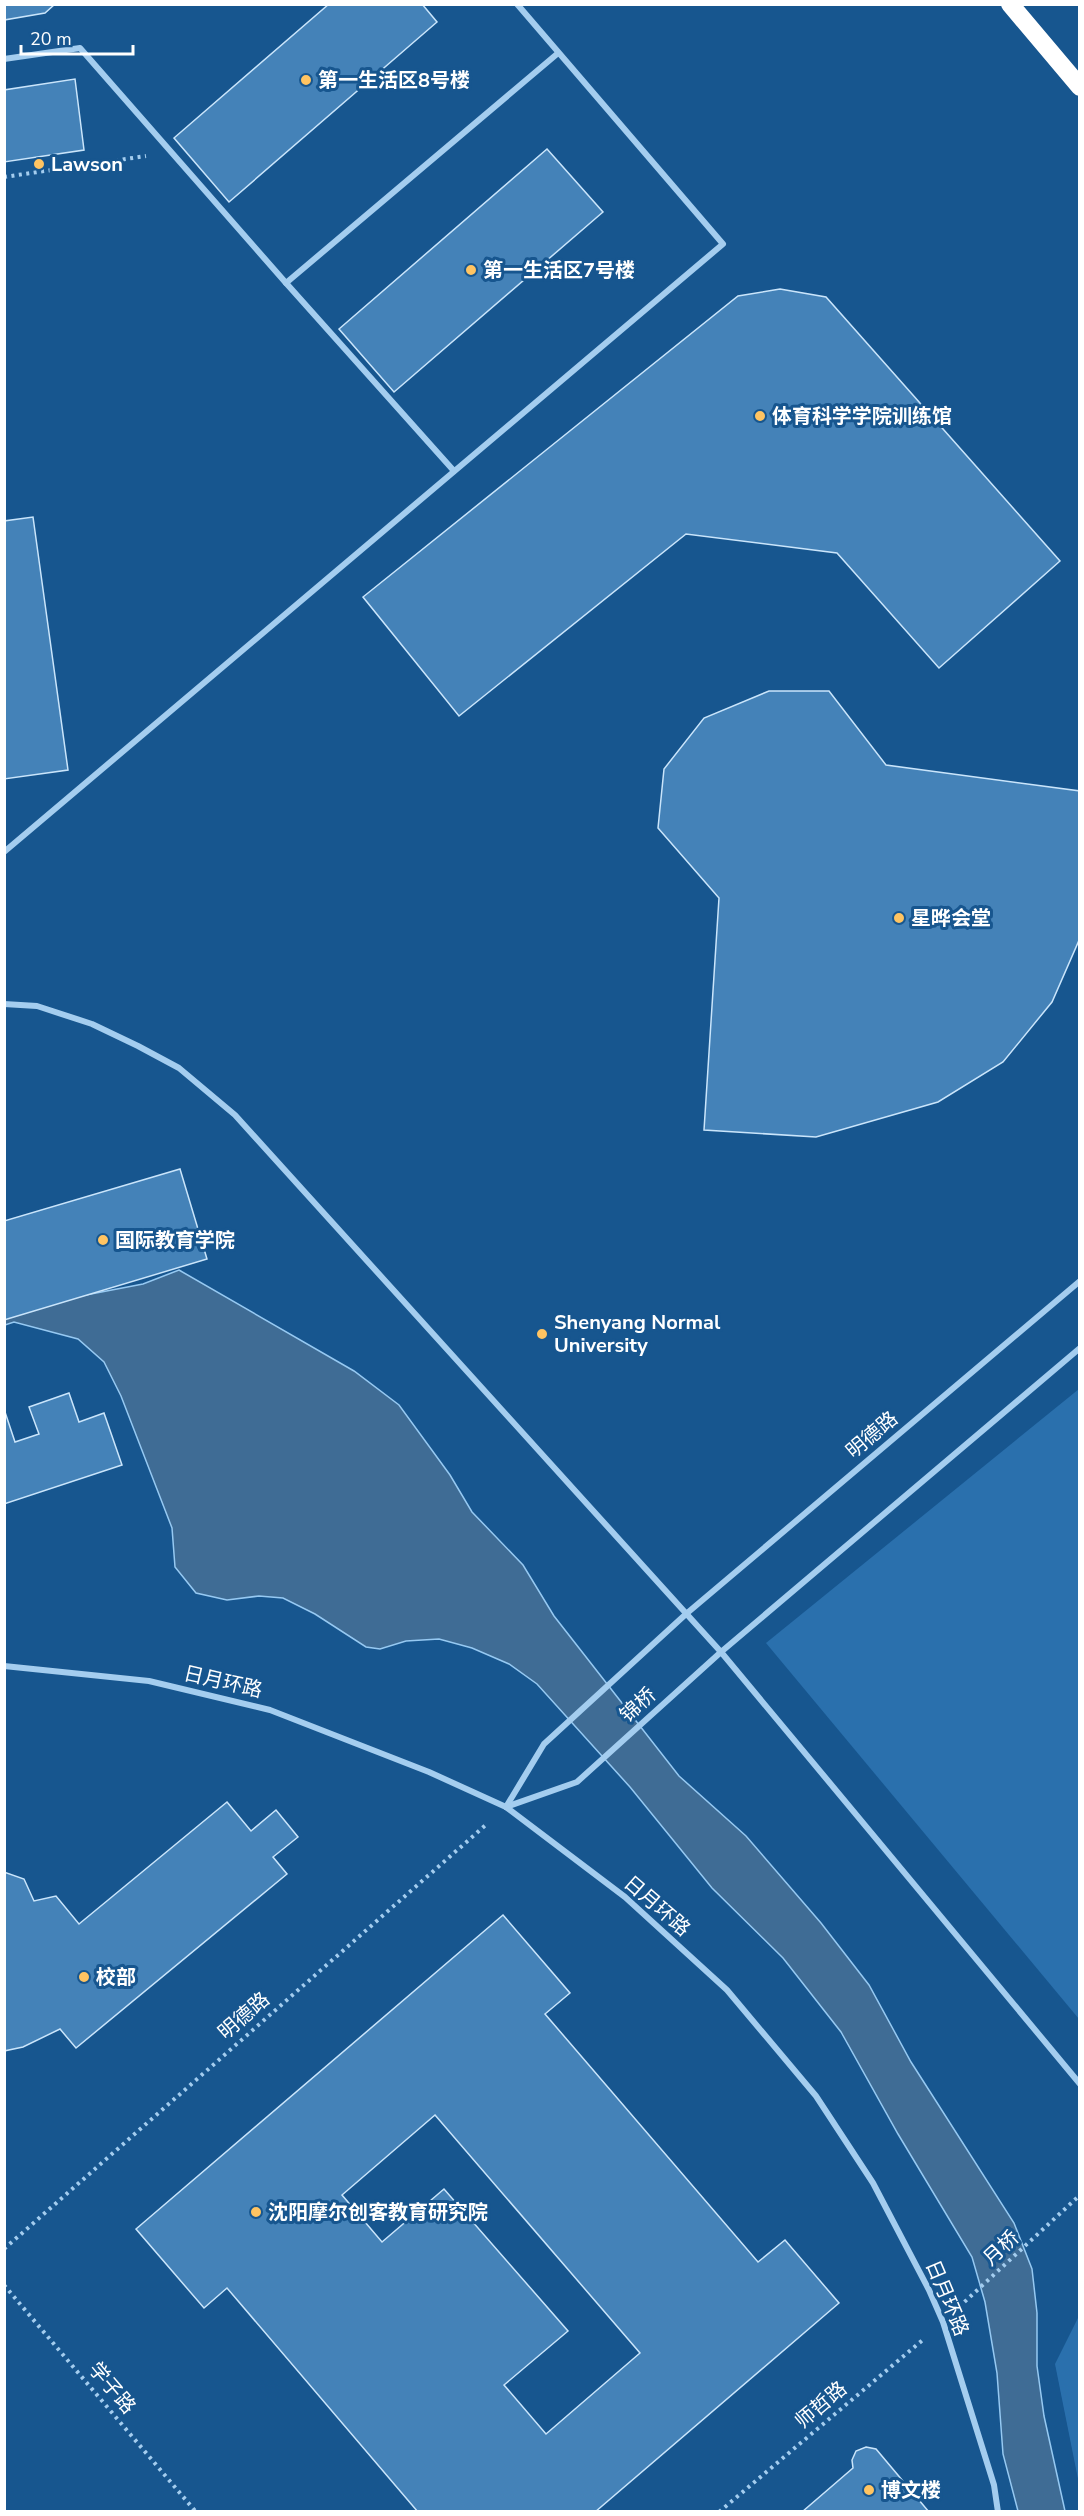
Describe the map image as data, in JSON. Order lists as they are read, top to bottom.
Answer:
{
  "streets": {
    "street": ["明德路", "日月环路", "锦桥"],
    "path": ["月桥", "学子路", "师哲路"]
  },
  "crossings": [
    ["明德路", "日月环路"],
    ["明德路", "锦桥"],
    ["日月环路", "锦桥"],
    ["日月环路", "月桥"],
    ["日月环路", "师哲路"],
    ["月桥", "师哲路"]
  ],
  "places": [
    "第一生活区8号楼",
    "Lawson",
    "第一生活区7号楼",
    "体育科学学院训练馆",
    "星晔会堂",
    "国际教育学院",
    "Shenyang Normal University",
    "校部",
    "沈阳摩尔创客教育研究院",
    "博文楼"
  ],
  "scale_bar": "20 m"
}
